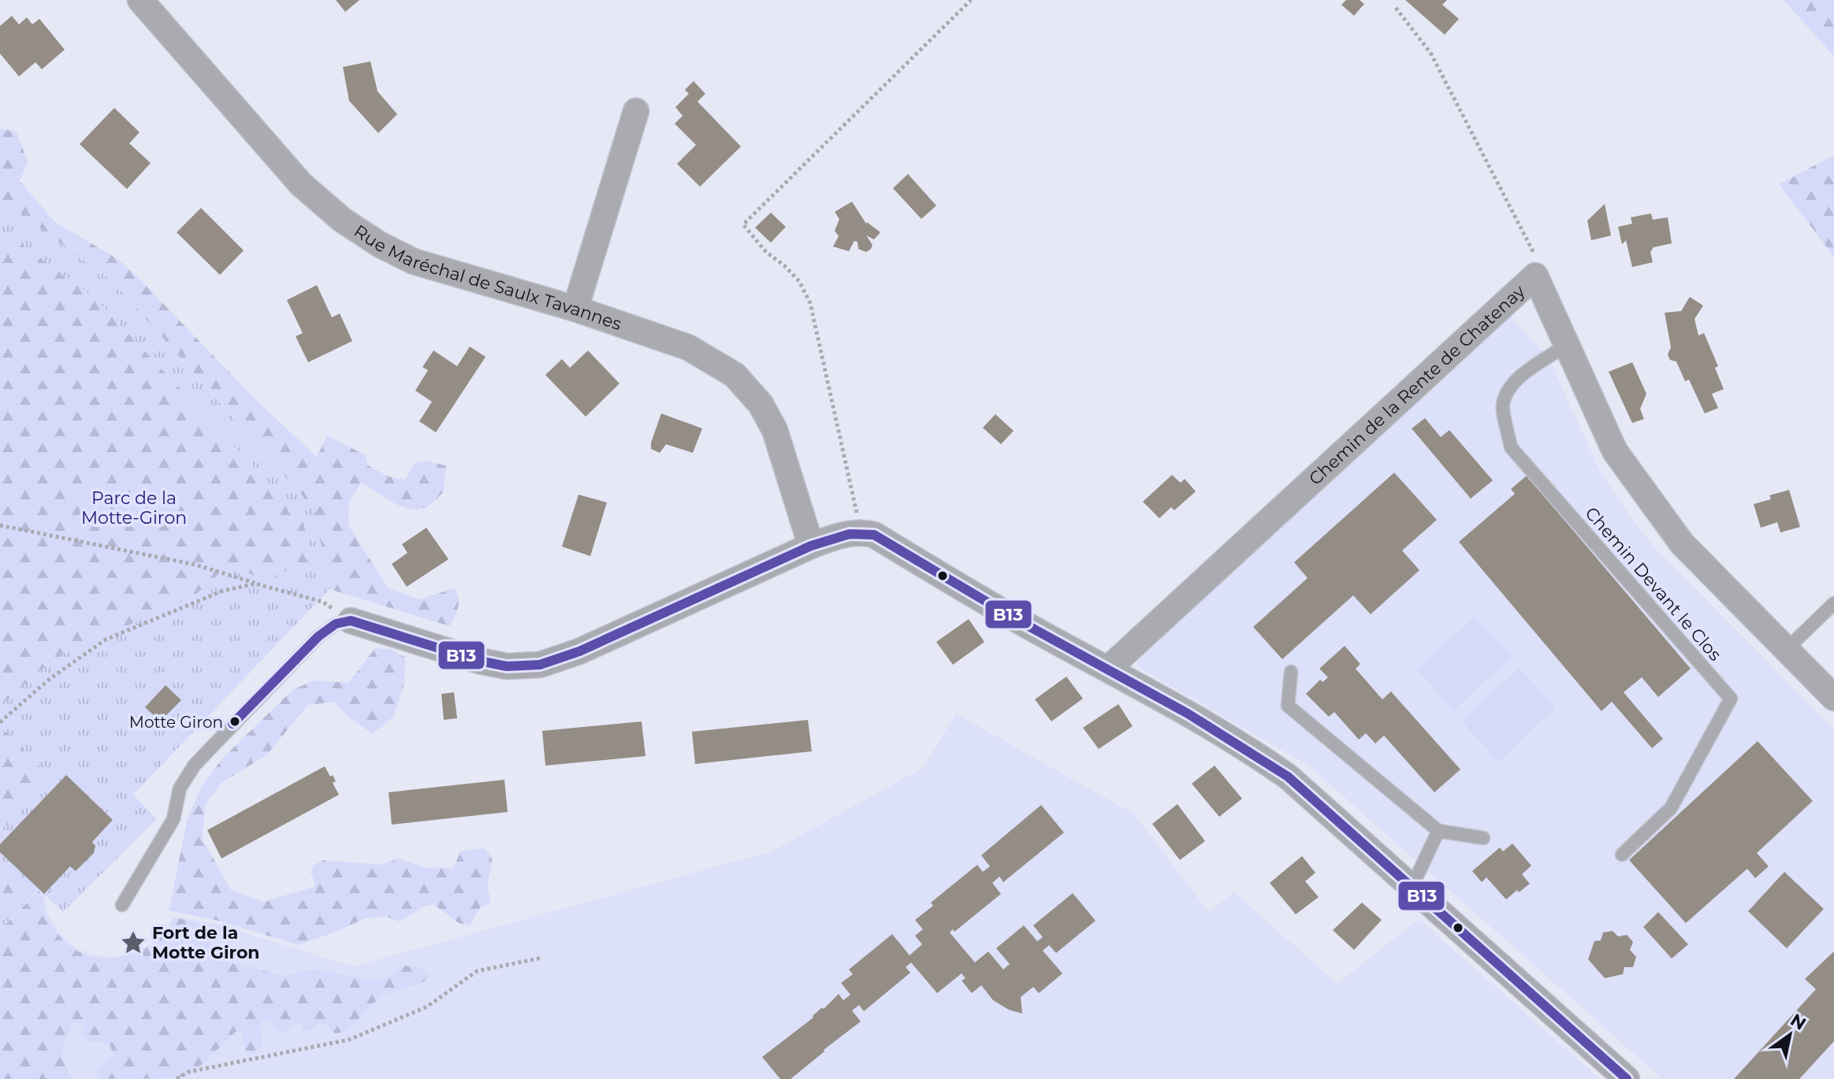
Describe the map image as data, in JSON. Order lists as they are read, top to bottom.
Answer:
{
  "streets": {
    "street": ["Rue Maréchal de Saulx Tavannes", "Chemin de la Rente de Chatenay"],
    "lane": ["Chemin Devant le Clos"]
  },
  "crossings": [
    ["Chemin de la Rente de Chatenay", "Chemin Devant le Clos"]
  ],
  "parks": ["Parc de la Motte-Giron"],
  "places": {
    "other": ["Motte Giron"],
    "place": ["Fort de la Motte Giron"]
  },
  "lines": ["transit line B13"],
  "north": "top right"
}
